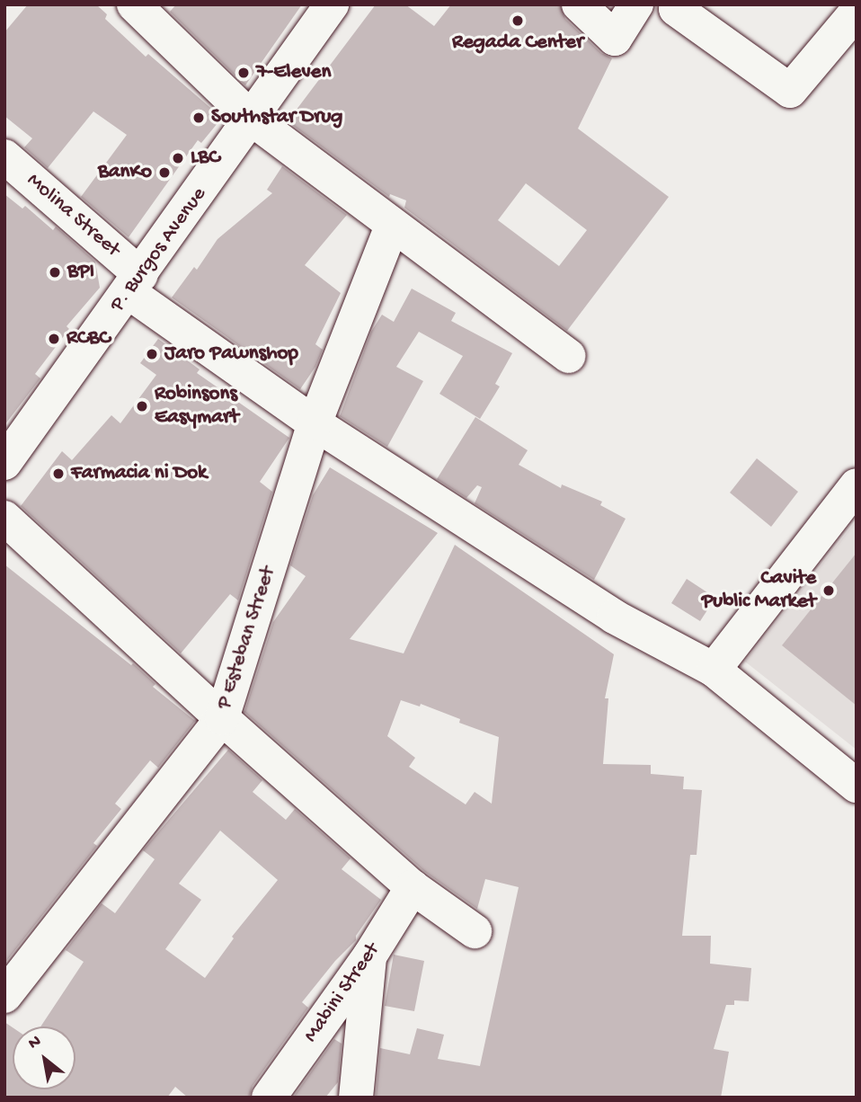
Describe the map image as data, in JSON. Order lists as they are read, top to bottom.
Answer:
{
  "streets": {
    "street": [
      "Molina Street",
      "P. Burgos Avenue",
      "P Esteban Street",
      "Mabini Street"
    ]
  },
  "crossings": [
    ["Molina Street", "P. Burgos Avenue"],
    ["Molina Street", "P Esteban Street"]
  ],
  "places": [
    "Regada Center",
    "7-Eleven",
    "Southstar Drug",
    "LBC",
    "BanKo",
    "BPI",
    "RCBC",
    "Jaro Pawnshop",
    "Robinsons Easymart",
    "Farmacia ni Dok",
    "Cavite Public Market"
  ],
  "north": "top left"
}
